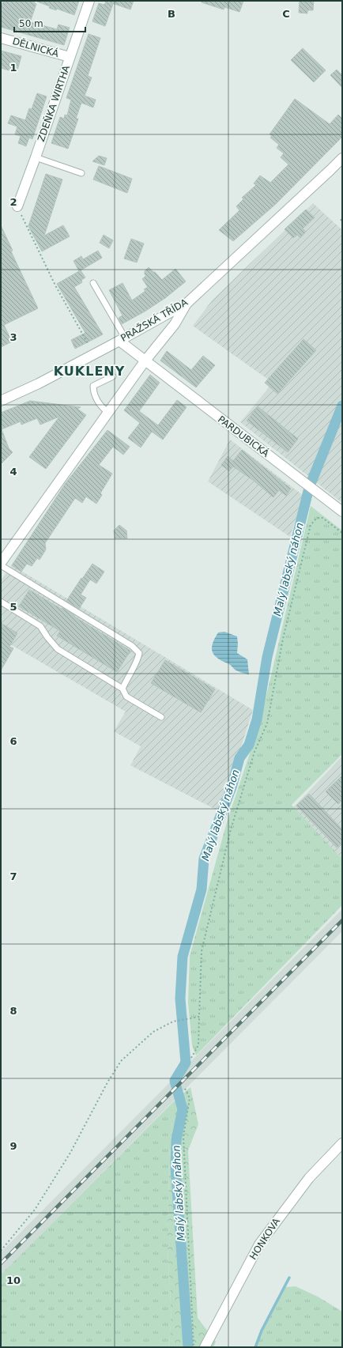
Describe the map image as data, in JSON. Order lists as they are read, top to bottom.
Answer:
{
  "streets": {
    "street": [
      "DĚLNICKÁ",
      "ZDEŇKA WIRTHA",
      "PRAŽSKÁ TŘÍDA",
      "PARDUBICKÁ",
      "HONKOVA"
    ]
  },
  "crossings": [
    ["DĚLNICKÁ", "ZDEŇKA WIRTHA"],
    ["PRAŽSKÁ TŘÍDA", "PARDUBICKÁ"]
  ],
  "districts": ["KUKLENY"],
  "water": ["Malý labský náhon"],
  "scale_bar": "50 m",
  "grid": {
    "columns": ["B", "C"],
    "rows": [
      "1",
      "2",
      "3",
      "4",
      "5",
      "6",
      "7",
      "8",
      "9",
      "10"
    ]
  }
}
